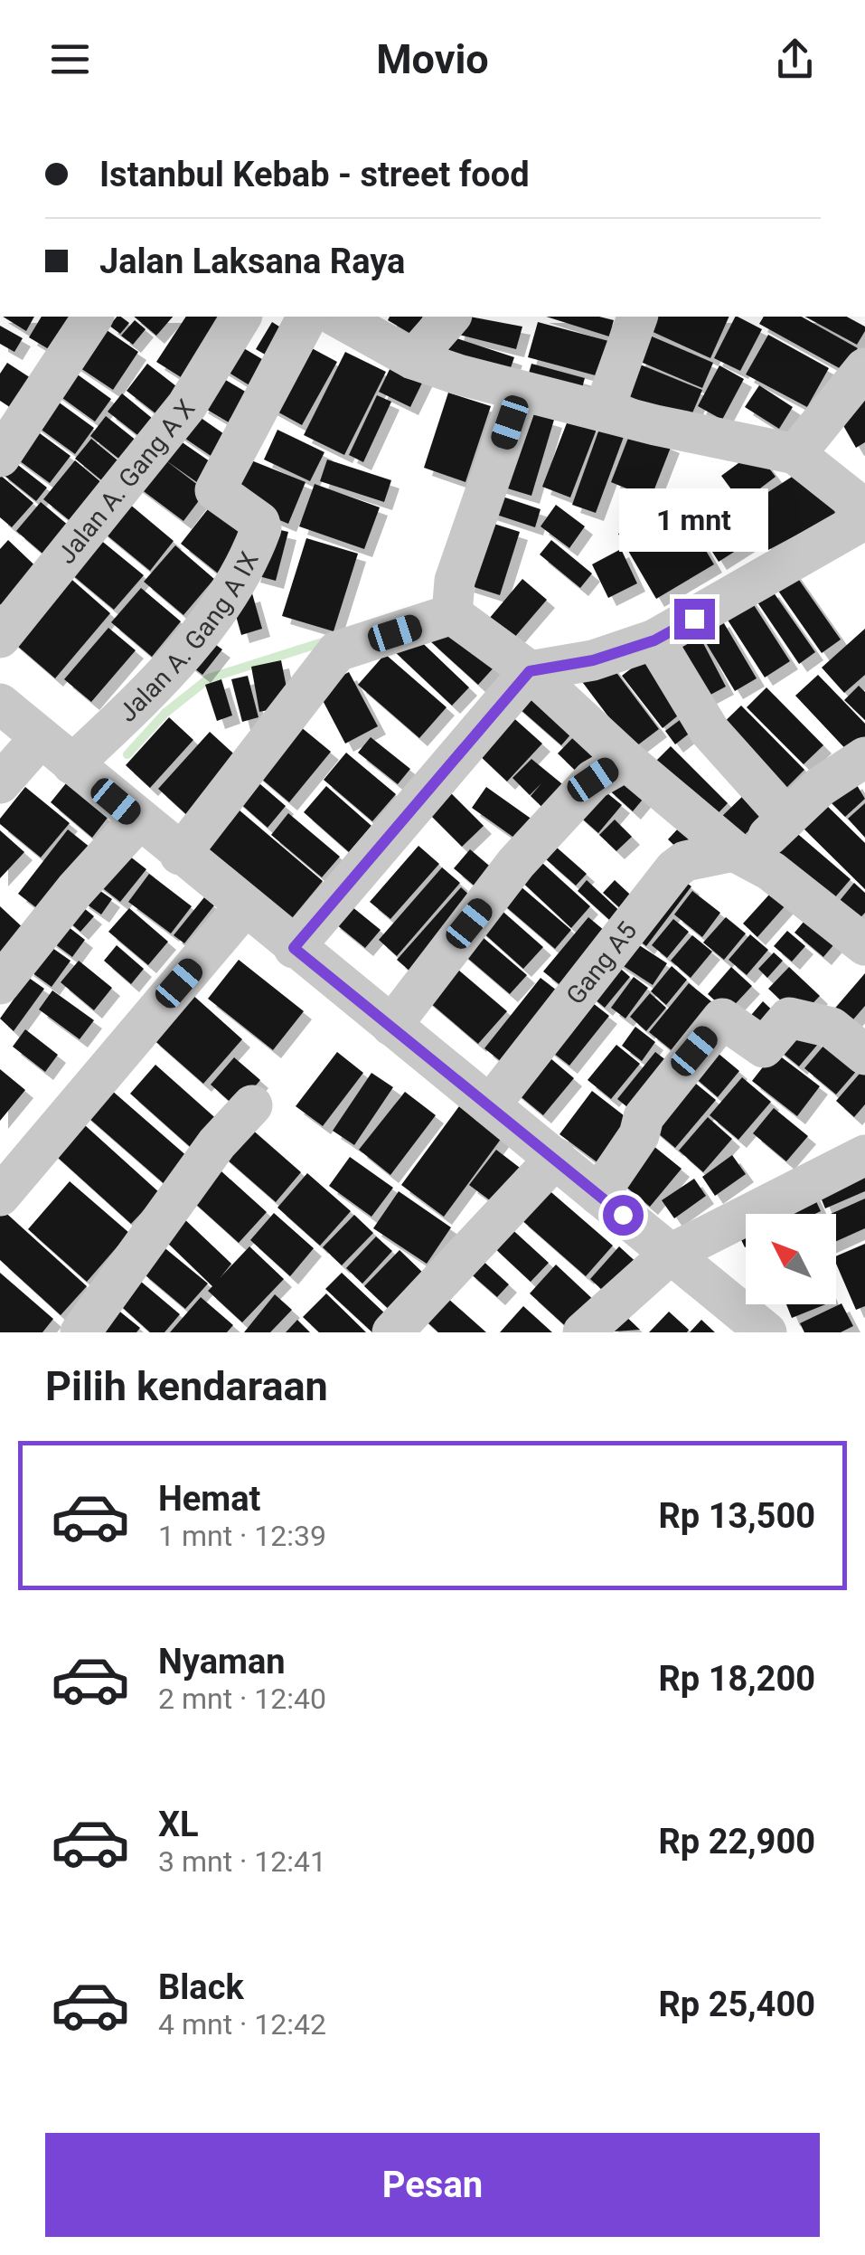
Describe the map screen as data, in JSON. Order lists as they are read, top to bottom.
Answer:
{
  "streets": {
    "street": ["Jalan A. Gang A X", "Jalan A. Gang A IX", "Gang A5"]
  },
  "north": "top left",
  "page": {
    "header": "Movio",
    "banner": ["Istanbul Kebab - street food", "Jalan Laksana Raya"],
    "bubble": "1 mnt",
    "heading": "Pilih kendaraan",
    "list": [
      {
        "name": "Hemat",
        "note": "1 mnt · 12:39",
        "value": "Rp 13,500"
      },
      {
        "name": "Nyaman",
        "note": "2 mnt · 12:40",
        "value": "Rp 18,200"
      },
      {
        "name": "XL",
        "note": "3 mnt · 12:41",
        "value": "Rp 22,900"
      },
      {
        "name": "Black",
        "note": "4 mnt · 12:42",
        "value": "Rp 25,400"
      }
    ],
    "buttons": "Pesan"
  }
}
